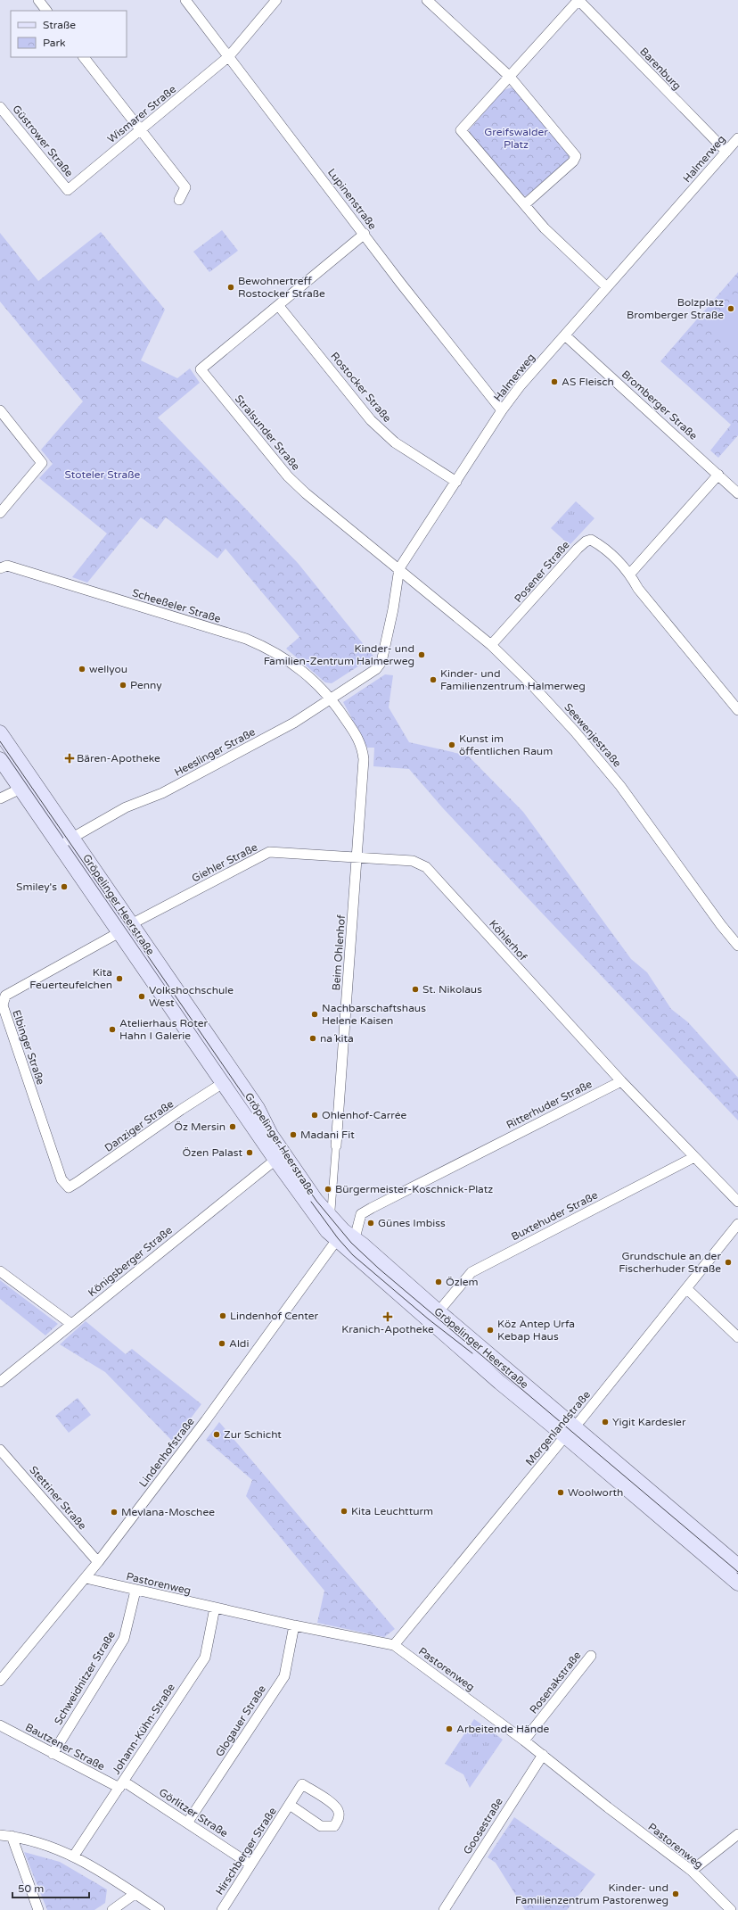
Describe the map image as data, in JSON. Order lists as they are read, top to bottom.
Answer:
{
  "streets": {
    "main road": ["Gröpelinger Heerstraße"],
    "street": [
      "Barenburg",
      "Wismarer Straße",
      "Güstrower Straße",
      "Halmerweg",
      "Lupinenstraße",
      "Rostocker Straße",
      "Bromberger Straße",
      "Stralsunder Straße",
      "Posener Straße",
      "Scheeßeler Straße",
      "Seewenjestraße",
      "Heeslinger Straße",
      "Giehler Straße",
      "Köhlerhof",
      "Beim Ohlenhof",
      "Elbinger Straße",
      "Ritterhuder Straße",
      "Danziger Straße",
      "Buxtehuder Straße",
      "Königsberger Straße",
      "Morgenlandstraße",
      "Lindenhofstraße",
      "Stettiner Straße",
      "Pastorenweg",
      "Schweidnitzer Straße",
      "Rosenakstraße",
      "Glogauer Straße",
      "Johann-Kühn-Straße",
      "Bautzener Straße",
      "Görlitzer Straße",
      "Goosestraße",
      "Hirschberger Straße"
    ]
  },
  "crossings": [
    ["Barenburg", "Halmerweg"],
    ["Wismarer Straße", "Güstrower Straße"],
    ["Wismarer Straße", "Lupinenstraße"],
    ["Halmerweg", "Lupinenstraße"],
    ["Halmerweg", "Rostocker Straße"],
    ["Halmerweg", "Bromberger Straße"],
    ["Halmerweg", "Stralsunder Straße"],
    ["Halmerweg", "Seewenjestraße"],
    ["Halmerweg", "Heeslinger Straße"],
    ["Rostocker Straße", "Stralsunder Straße"],
    ["Stralsunder Straße", "Seewenjestraße"],
    ["Posener Straße", "Seewenjestraße"],
    ["Scheeßeler Straße", "Heeslinger Straße"],
    ["Scheeßeler Straße", "Beim Ohlenhof"],
    ["Heeslinger Straße", "Gröpelinger Heerstraße"],
    ["Heeslinger Straße", "Beim Ohlenhof"],
    ["Giehler Straße", "Gröpelinger Heerstraße"],
    ["Giehler Straße", "Köhlerhof"],
    ["Giehler Straße", "Beim Ohlenhof"],
    ["Giehler Straße", "Elbinger Straße"],
    ["Gröpelinger Heerstraße", "Beim Ohlenhof"],
    ["Gröpelinger Heerstraße", "Elbinger Straße"],
    ["Gröpelinger Heerstraße", "Ritterhuder Straße"],
    ["Gröpelinger Heerstraße", "Danziger Straße"],
    ["Gröpelinger Heerstraße", "Buxtehuder Straße"],
    ["Gröpelinger Heerstraße", "Königsberger Straße"],
    ["Gröpelinger Heerstraße", "Morgenlandstraße"],
    ["Gröpelinger Heerstraße", "Lindenhofstraße"],
    ["Köhlerhof", "Beim Ohlenhof"],
    ["Köhlerhof", "Ritterhuder Straße"],
    ["Elbinger Straße", "Danziger Straße"],
    ["Morgenlandstraße", "Pastorenweg"],
    ["Lindenhofstraße", "Stettiner Straße"],
    ["Lindenhofstraße", "Pastorenweg"],
    ["Pastorenweg", "Schweidnitzer Straße"],
    ["Pastorenweg", "Rosenakstraße"],
    ["Pastorenweg", "Glogauer Straße"],
    ["Pastorenweg", "Johann-Kühn-Straße"],
    ["Pastorenweg", "Goosestraße"],
    ["Schweidnitzer Straße", "Bautzener Straße"],
    ["Glogauer Straße", "Görlitzer Straße"],
    ["Johann-Kühn-Straße", "Bautzener Straße"],
    ["Johann-Kühn-Straße", "Görlitzer Straße"],
    ["Bautzener Straße", "Görlitzer Straße"],
    ["Görlitzer Straße", "Hirschberger Straße"]
  ],
  "parks": ["Greifswalder Platz", "Stoteler Straße"],
  "places": {
    "other": [
      "Bewohnertreff Rostocker Straße",
      "Bolzplatz Bromberger Straße",
      "AS Fleisch",
      "Kinder- und Familien-Zentrum Halmerweg",
      "wellyou",
      "Kinder- und Familienzentrum Halmerweg",
      "Penny",
      "Kunst im öffentlichen Raum",
      "Smiley's",
      "Kita Feuerteufelchen",
      "St. Nikolaus",
      "Volkshochschule West",
      "Nachbarschaftshaus Helene Kaisen",
      "Atelierhaus Roter Hahn I Galerie",
      "na´kita",
      "Ohlenhof-Carrée",
      "Öz Mersin",
      "Madani Fit",
      "Özen Palast",
      "Bürgermeister-Koschnick-Platz",
      "Günes Imbiss",
      "Grundschule an der Fischerhuder Straße",
      "Özlem",
      "Lindenhof Center",
      "Köz Antep Urfa Kebap Haus",
      "Aldi",
      "Yigit Kardesler",
      "Zur Schicht",
      "Woolworth",
      "Kita Leuchtturm",
      "Mevlana-Moschee",
      "Arbeitende Hände",
      "Kinder- und Familienzentrum Pastorenweg"
    ],
    "health": ["Bären-Apotheke", "Kranich-Apotheke"]
  },
  "legend": ["Straße", "Park"],
  "scale_bar": "50 m"
}
